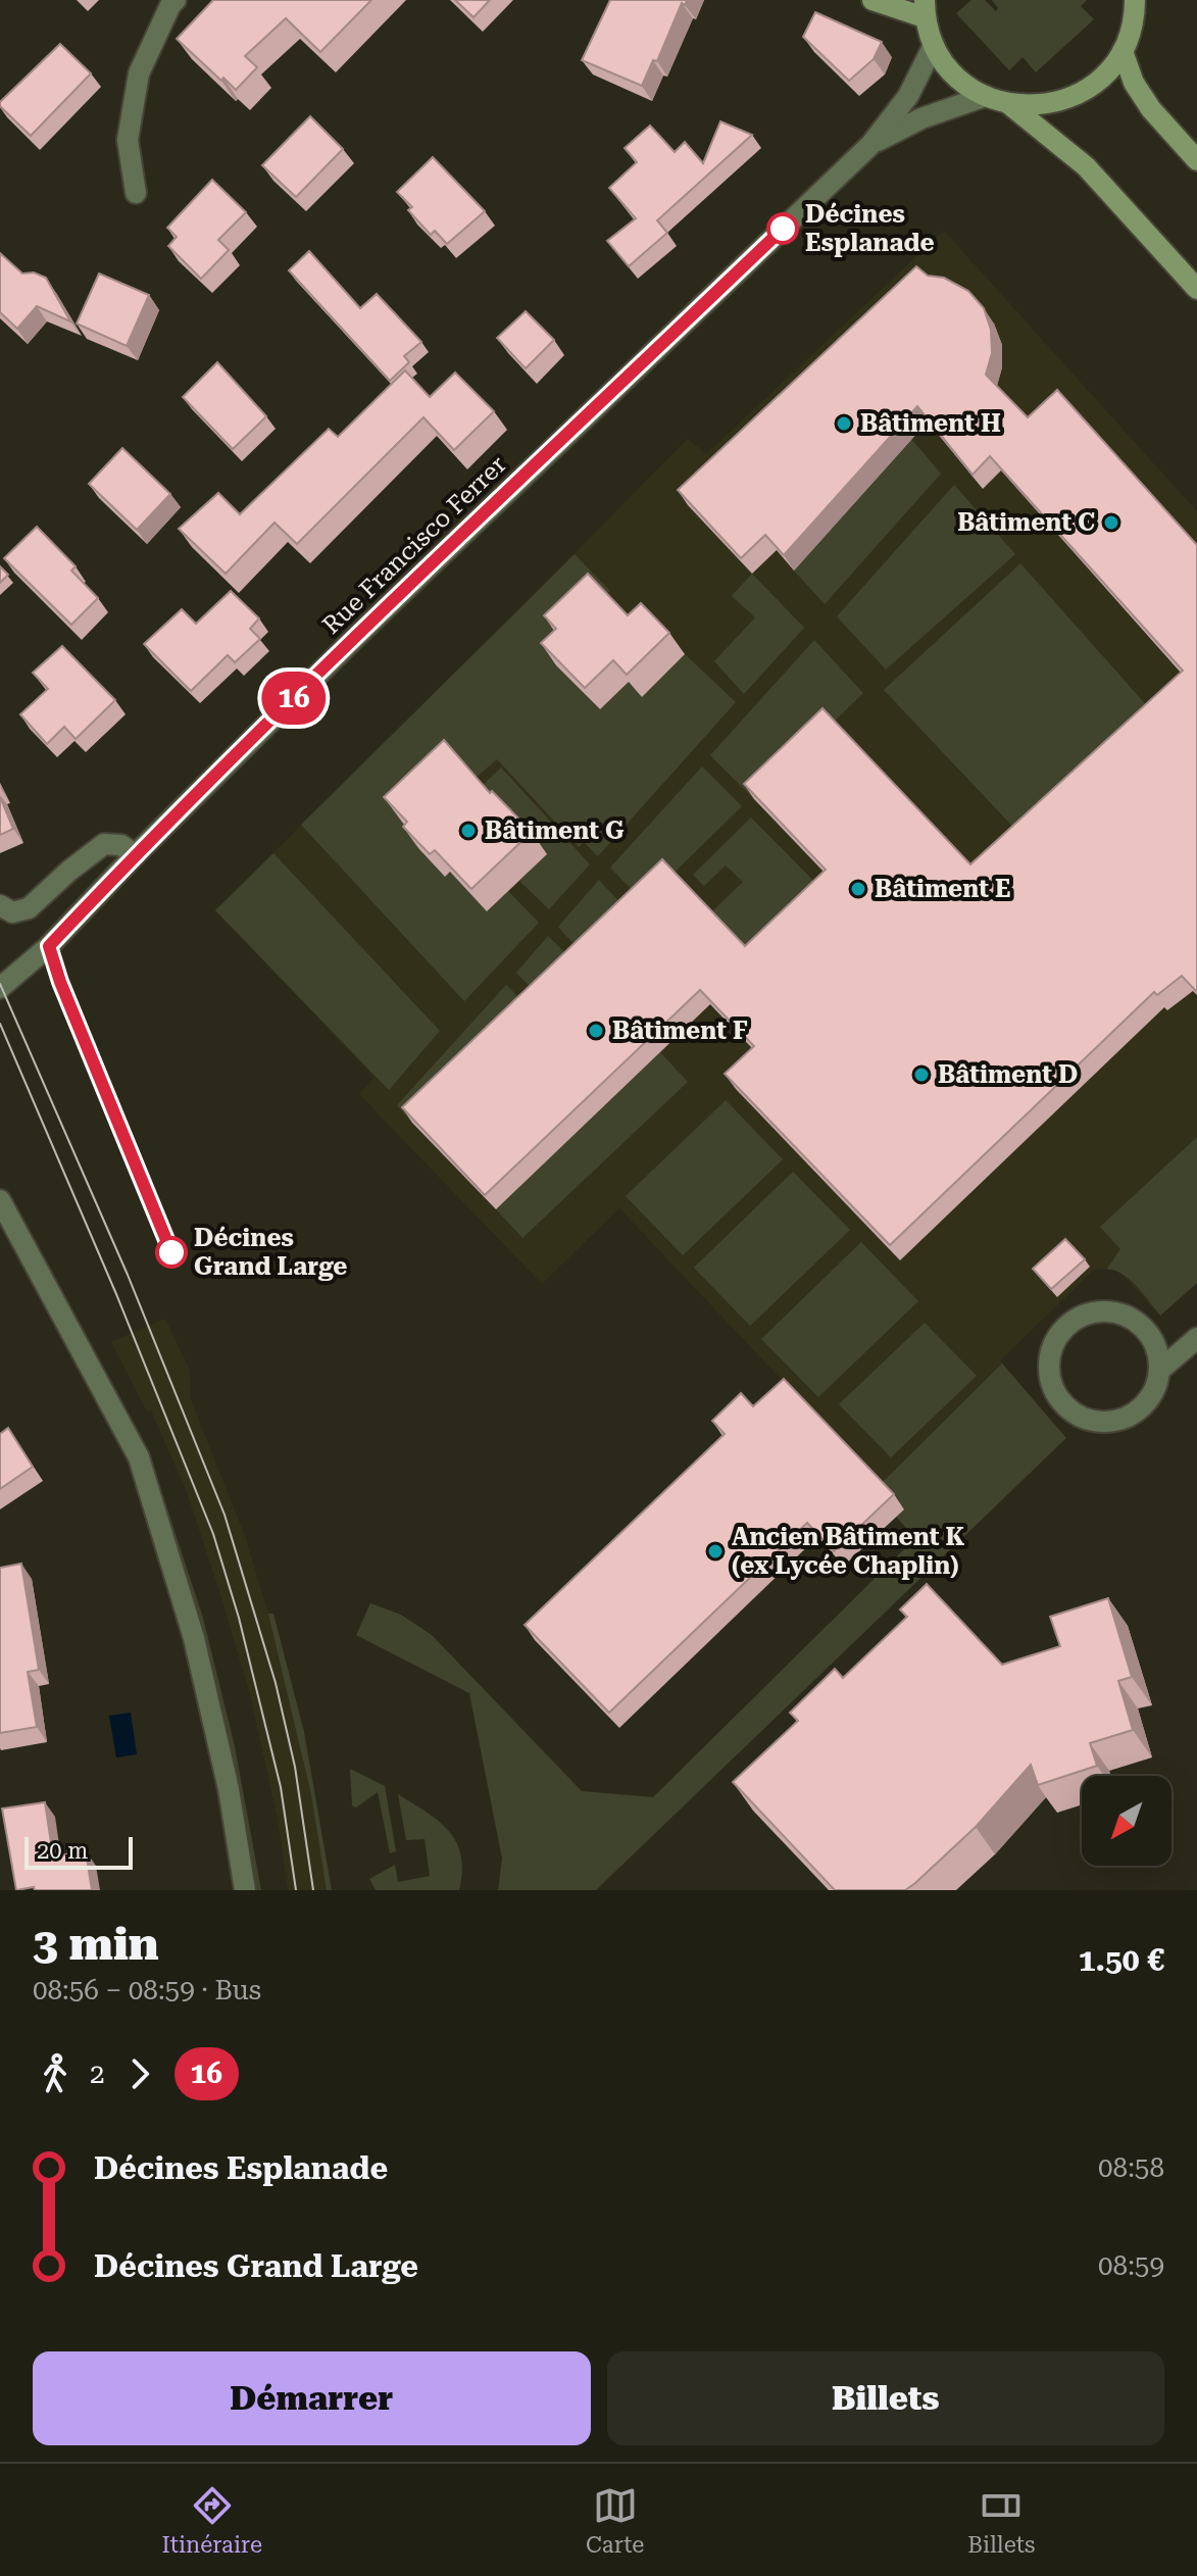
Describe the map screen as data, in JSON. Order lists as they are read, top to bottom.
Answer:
{
  "streets": {
    "street": ["Rue Francisco Ferrer"]
  },
  "places": [
    "Décines Esplanade",
    "Bâtiment H",
    "Bâtiment C",
    "Bâtiment G",
    "Bâtiment E",
    "Bâtiment F",
    "Bâtiment D",
    "Décines Grand Large",
    "Ancien Bâtiment K (ex Lycée Chaplin)"
  ],
  "lines": ["bus line 16"],
  "scale_bar": "20 m",
  "north": "bottom left",
  "page": {
    "on_map": "16",
    "scale": "20 m",
    "heading": ["3 min", "08:56 – 08:59 · Bus", "1.50 €"],
    "legs": ["2", "16"],
    "list": [
      {
        "name": "Décines Esplanade",
        "value": "08:58"
      },
      {
        "name": "Décines Grand Large",
        "value": "08:59"
      }
    ],
    "buttons": ["Démarrer", "Billets"],
    "tabs": ["Itinéraire", "Carte", "Billets"]
  }
}
